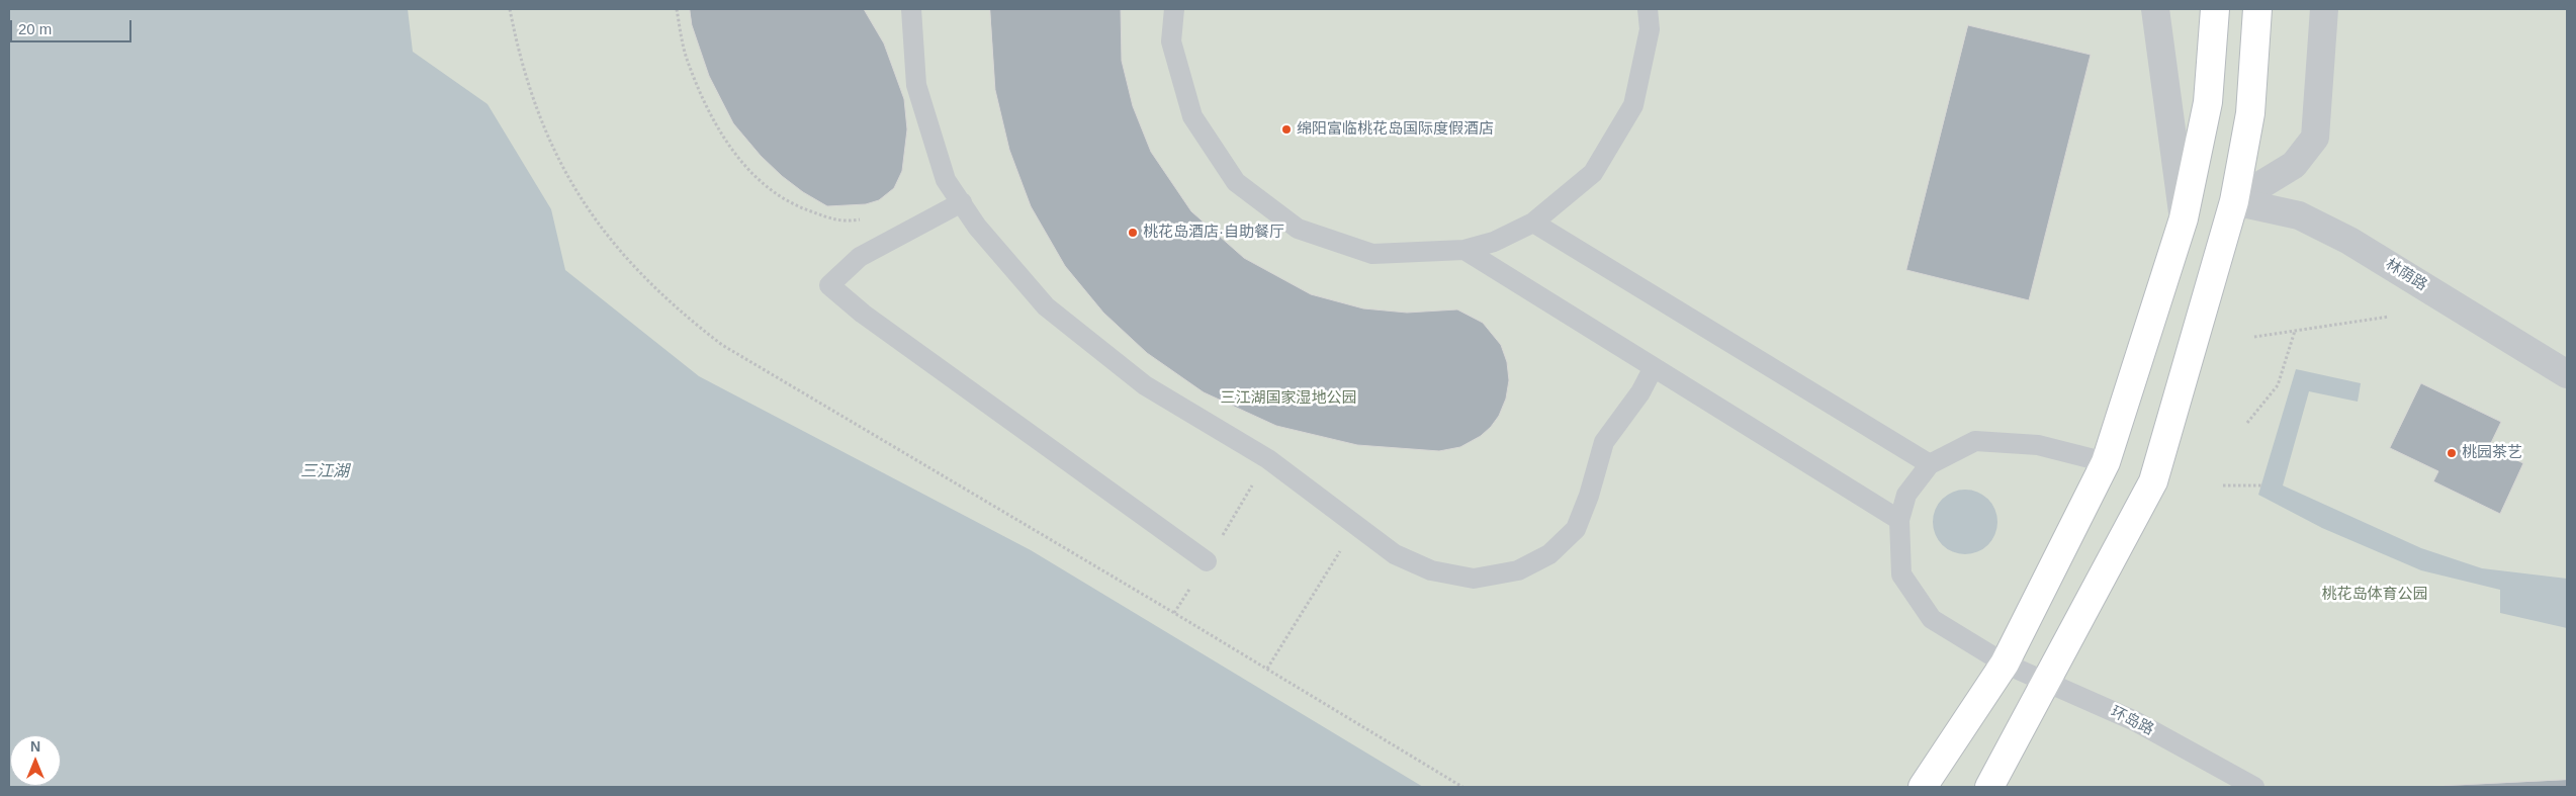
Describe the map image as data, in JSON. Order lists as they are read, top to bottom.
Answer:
{
  "streets": {
    "street": ["林荫路"],
    "lane": ["环岛路"]
  },
  "water": ["三江湖"],
  "parks": ["三江湖国家湿地公园", "桃花岛体育公园"],
  "places": ["绵阳富临桃花岛国际度假酒店", "桃花岛酒店·自助餐厅", "桃园茶艺"],
  "scale_bar": "20 m",
  "north": "top"
}
